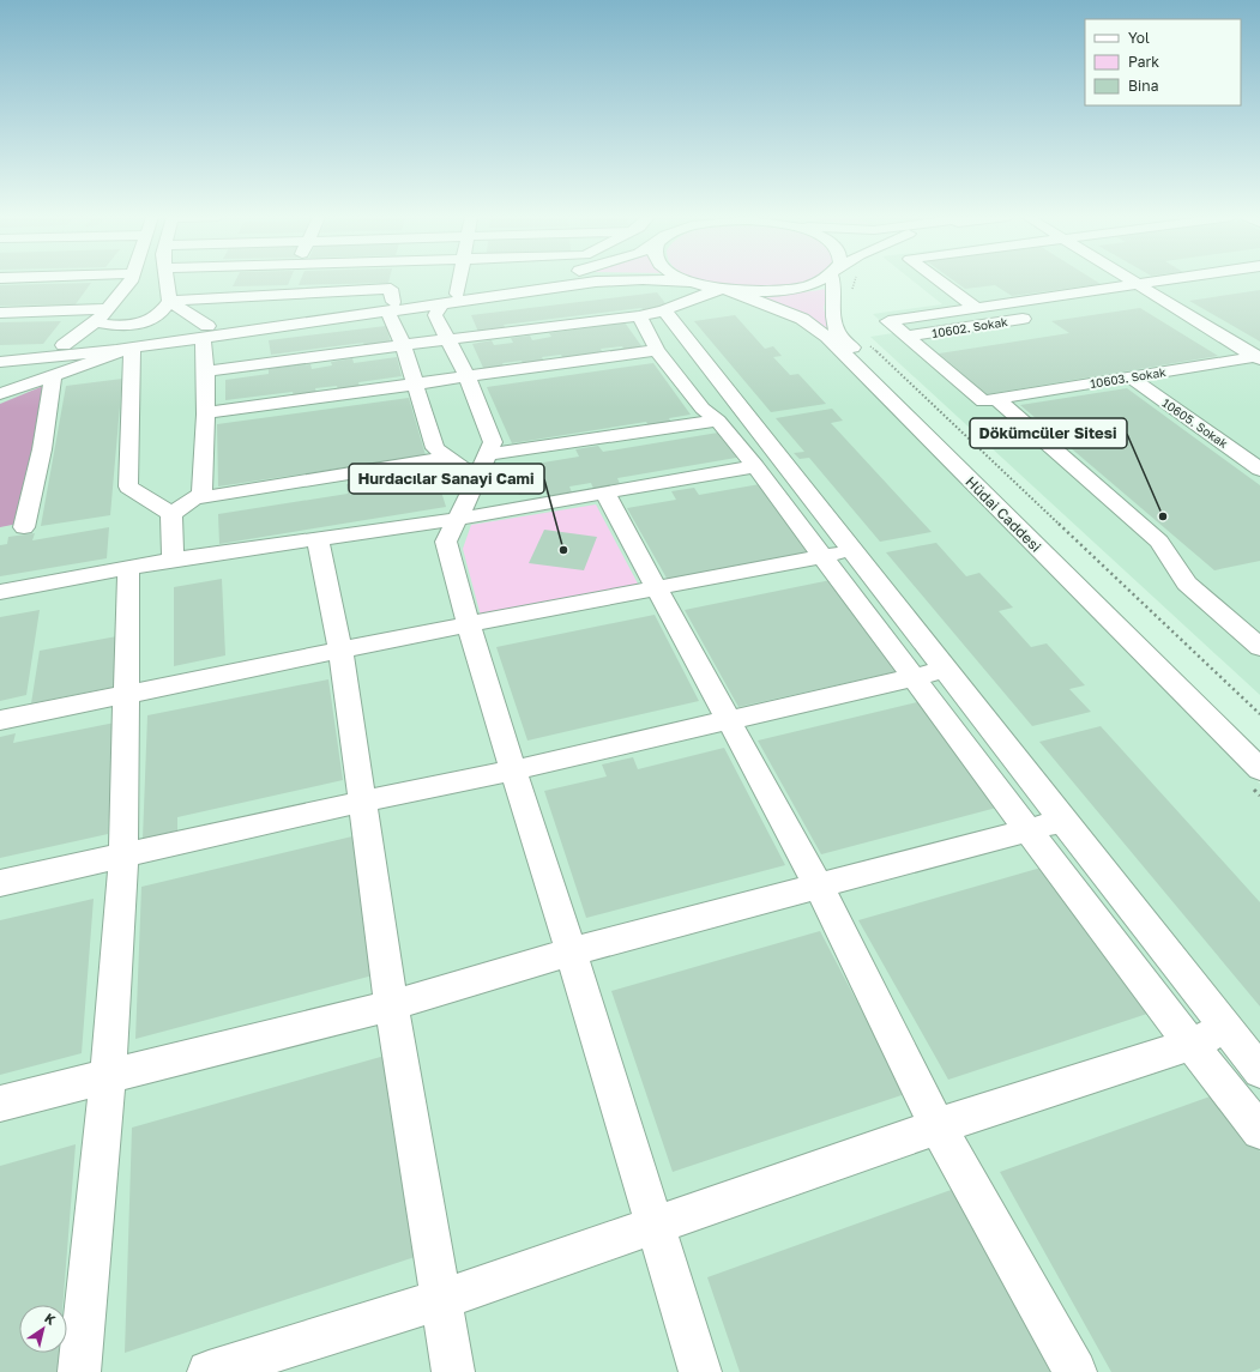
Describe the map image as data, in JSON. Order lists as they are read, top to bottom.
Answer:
{
  "streets": {
    "street": [
      "10602. Sokak",
      "10603. Sokak",
      "10605. Sokak",
      "Hüdai Caddesi"
    ]
  },
  "crossings": [
    ["10603. Sokak", "10605. Sokak"]
  ],
  "places": ["Dökümcüler Sitesi", "Hurdacılar Sanayi Cami"],
  "legend": ["Yol", "Park", "Bina"],
  "north": "top right"
}
